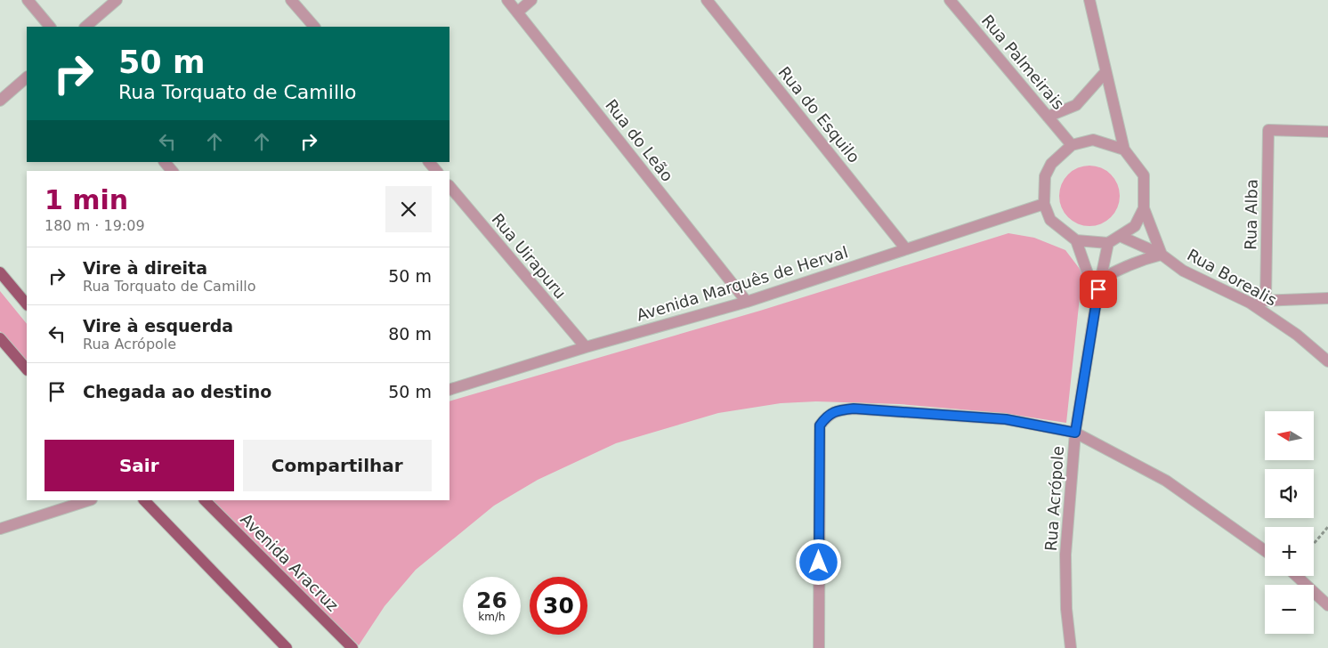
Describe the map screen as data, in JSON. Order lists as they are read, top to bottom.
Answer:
{
  "streets": {
    "main road": ["Avenida Aracruz"],
    "street": [
      "Rua Palmeirais",
      "Rua do Esquilo",
      "Rua do Leão",
      "Rua Alba",
      "Rua Uirapuru",
      "Rua Borealis",
      "Avenida Marquês de Herval",
      "Rua Acrópole"
    ]
  },
  "crossings": [
    ["Rua Palmeirais", "Rua Borealis"],
    ["Rua Palmeirais", "Avenida Marquês de Herval"],
    ["Rua Palmeirais", "Rua Acrópole"],
    ["Rua do Esquilo", "Avenida Marquês de Herval"],
    ["Rua do Leão", "Avenida Marquês de Herval"],
    ["Rua Uirapuru", "Avenida Marquês de Herval"],
    ["Rua Borealis", "Avenida Marquês de Herval"],
    ["Rua Borealis", "Rua Acrópole"],
    ["Avenida Marquês de Herval", "Rua Acrópole"]
  ],
  "north": "left",
  "page": {
    "turn": ["50 m", "Rua Torquato de Camillo"],
    "heading": ["1 min", "180 m · 19:09"],
    "list": [
      {
        "name": "Vire à direita",
        "note": "Rua Torquato de Camillo",
        "value": "50 m"
      },
      {
        "name": "Vire à esquerda",
        "note": "Rua Acrópole",
        "value": "80 m"
      },
      {
        "name": "Chegada ao destino",
        "value": "50 m"
      }
    ],
    "map_buttons": ["+", "−"],
    "buttons": ["Sair", "Compartilhar"],
    "speed": "26 km/h",
    "limit": "30"
  }
}
